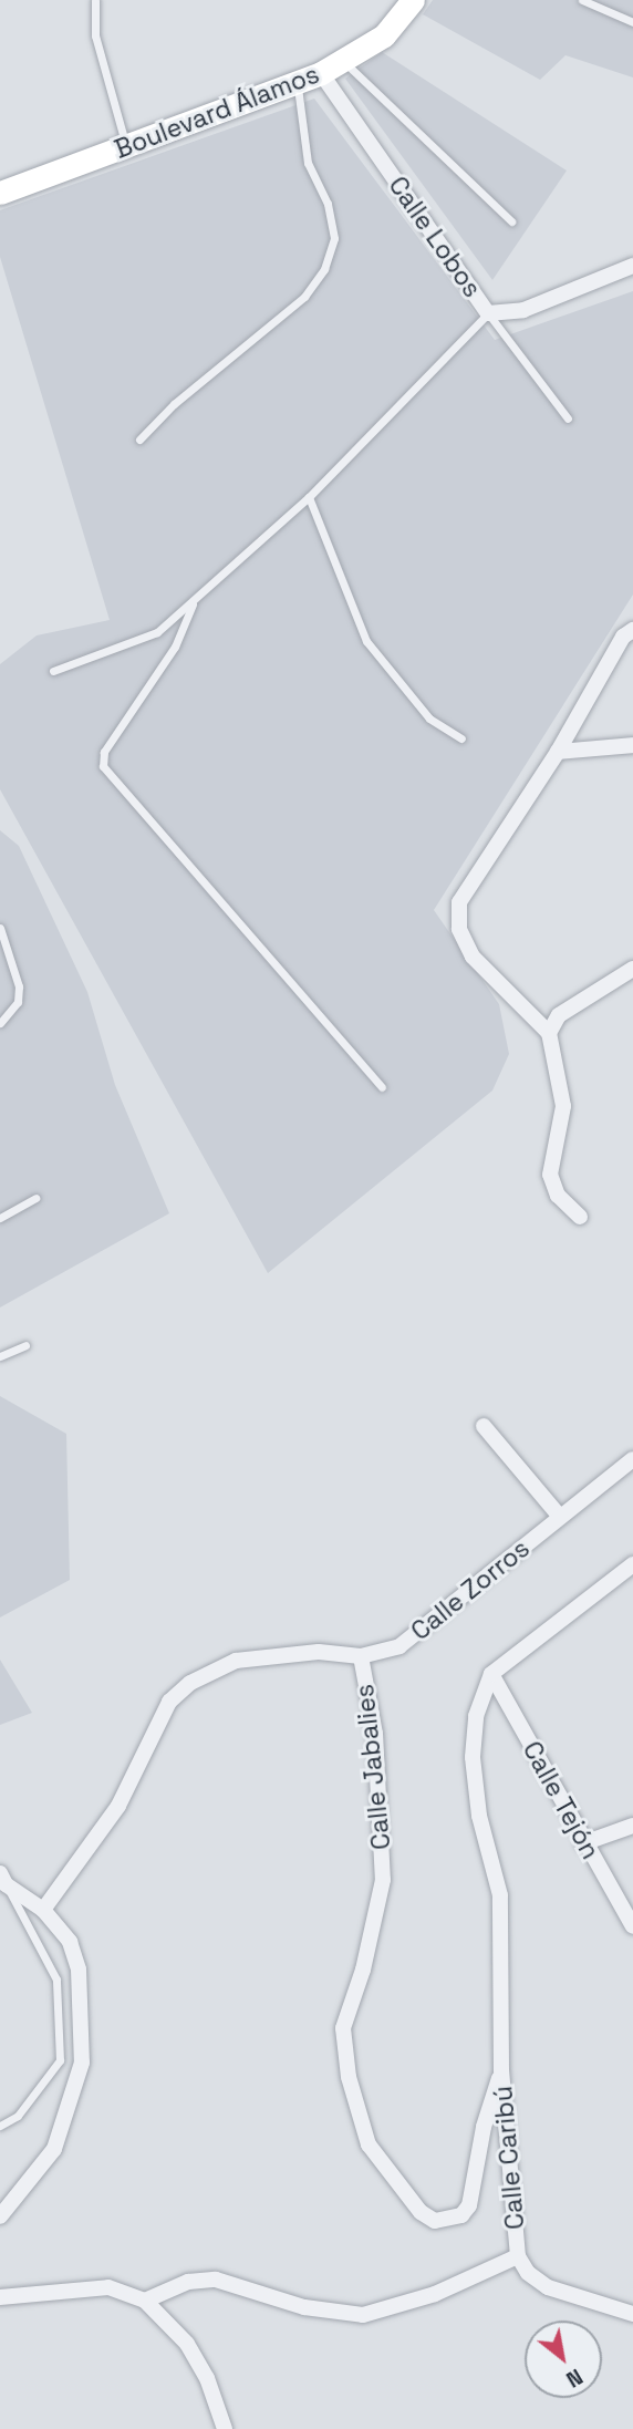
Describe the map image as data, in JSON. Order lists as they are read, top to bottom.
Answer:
{
  "streets": {
    "main road": ["Boulevard Álamos"],
    "street": [
      "Calle Lobos",
      "Calle Zorros",
      "Calle Jabalies",
      "Calle Tejón",
      "Calle Caribú"
    ]
  },
  "crossings": [
    ["Boulevard Álamos", "Calle Lobos"],
    ["Calle Zorros", "Calle Jabalies"],
    ["Calle Jabalies", "Calle Caribú"],
    ["Calle Tejón", "Calle Caribú"]
  ],
  "north": "bottom right"
}
